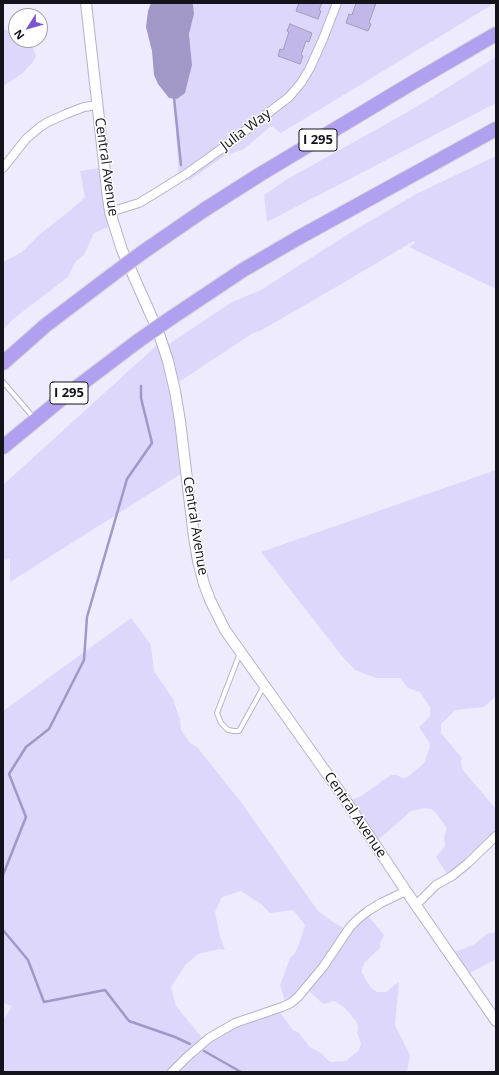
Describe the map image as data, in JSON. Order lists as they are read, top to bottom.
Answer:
{
  "streets": {
    "highway": ["I 295"],
    "street": ["Julia Way", "Central Avenue"]
  },
  "crossings": [
    ["Julia Way", "Central Avenue"]
  ],
  "north": "bottom left"
}
